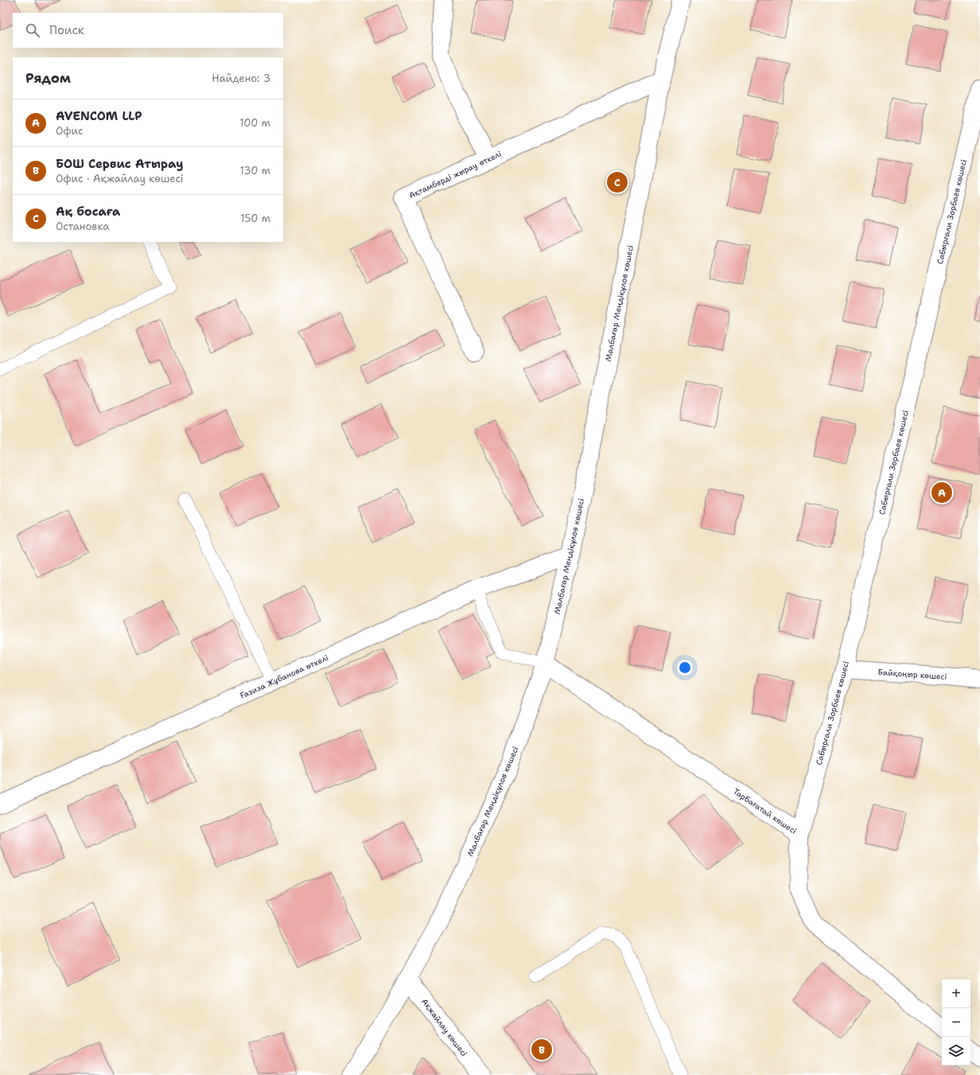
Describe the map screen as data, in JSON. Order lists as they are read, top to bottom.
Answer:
{
  "streets": {
    "street": [
      "Ақтамберді жырау өткелі",
      "Сабырғали Зорбаев көшесі",
      "Малбағар Меңдіқұлов көшесі",
      "Байқоңыр көшесi",
      "Ғазиза Жұбанова өткелі",
      "Тарбағатай көшесi",
      "Ақжайлау көшесі"
    ]
  },
  "crossings": [
    ["Ақтамберді жырау өткелі", "Малбағар Меңдіқұлов көшесі"],
    ["Сабырғали Зорбаев көшесі", "Байқоңыр көшесi"],
    ["Сабырғали Зорбаев көшесі", "Тарбағатай көшесi"],
    ["Малбағар Меңдіқұлов көшесі", "Ғазиза Жұбанова өткелі"],
    ["Малбағар Меңдіқұлов көшесі", "Тарбағатай көшесi"],
    ["Малбағар Меңдіқұлов көшесі", "Ақжайлау көшесі"]
  ],
  "page": {
    "search": "Поиск",
    "heading": ["Рядом", "Найдено: 3"],
    "list": [
      {
        "mark": "A",
        "name": "AVENCOM LLP",
        "note": "Офис",
        "value": "100 m"
      },
      {
        "mark": "B",
        "name": "БОШ Сервис Атырау",
        "note": "Офис · Ақжайлау көшесі",
        "value": "130 m"
      },
      {
        "mark": "C",
        "name": "Ақ босаға",
        "note": "Остановка",
        "value": "150 m"
      }
    ],
    "pins": ["C", "A", "B"],
    "map_buttons": ["+", "−"]
  }
}
